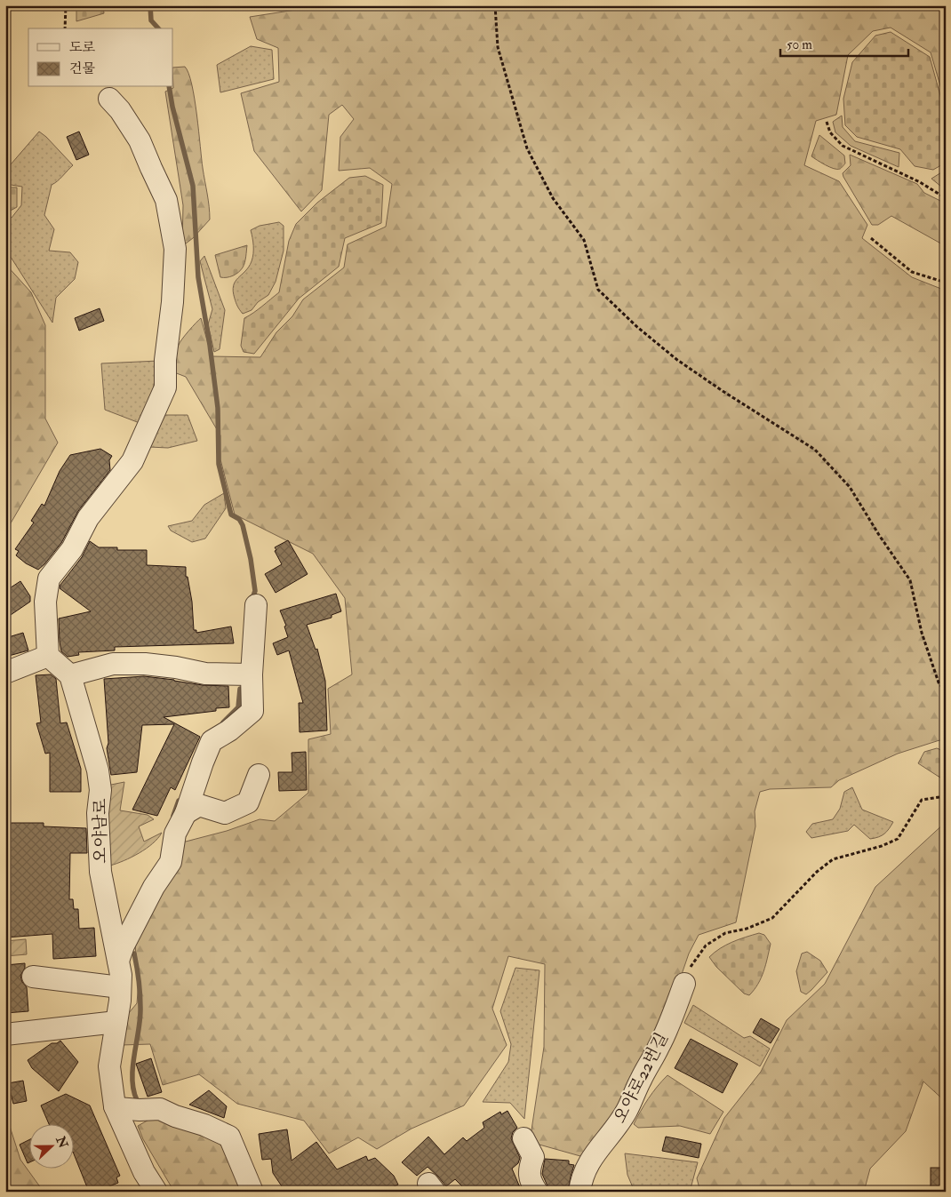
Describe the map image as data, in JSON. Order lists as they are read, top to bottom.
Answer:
{
  "streets": {
    "street": ["오야남로", "오야로22번길"]
  },
  "legend": ["도로", "건물"],
  "scale_bar": "50 m",
  "north": "right"
}
